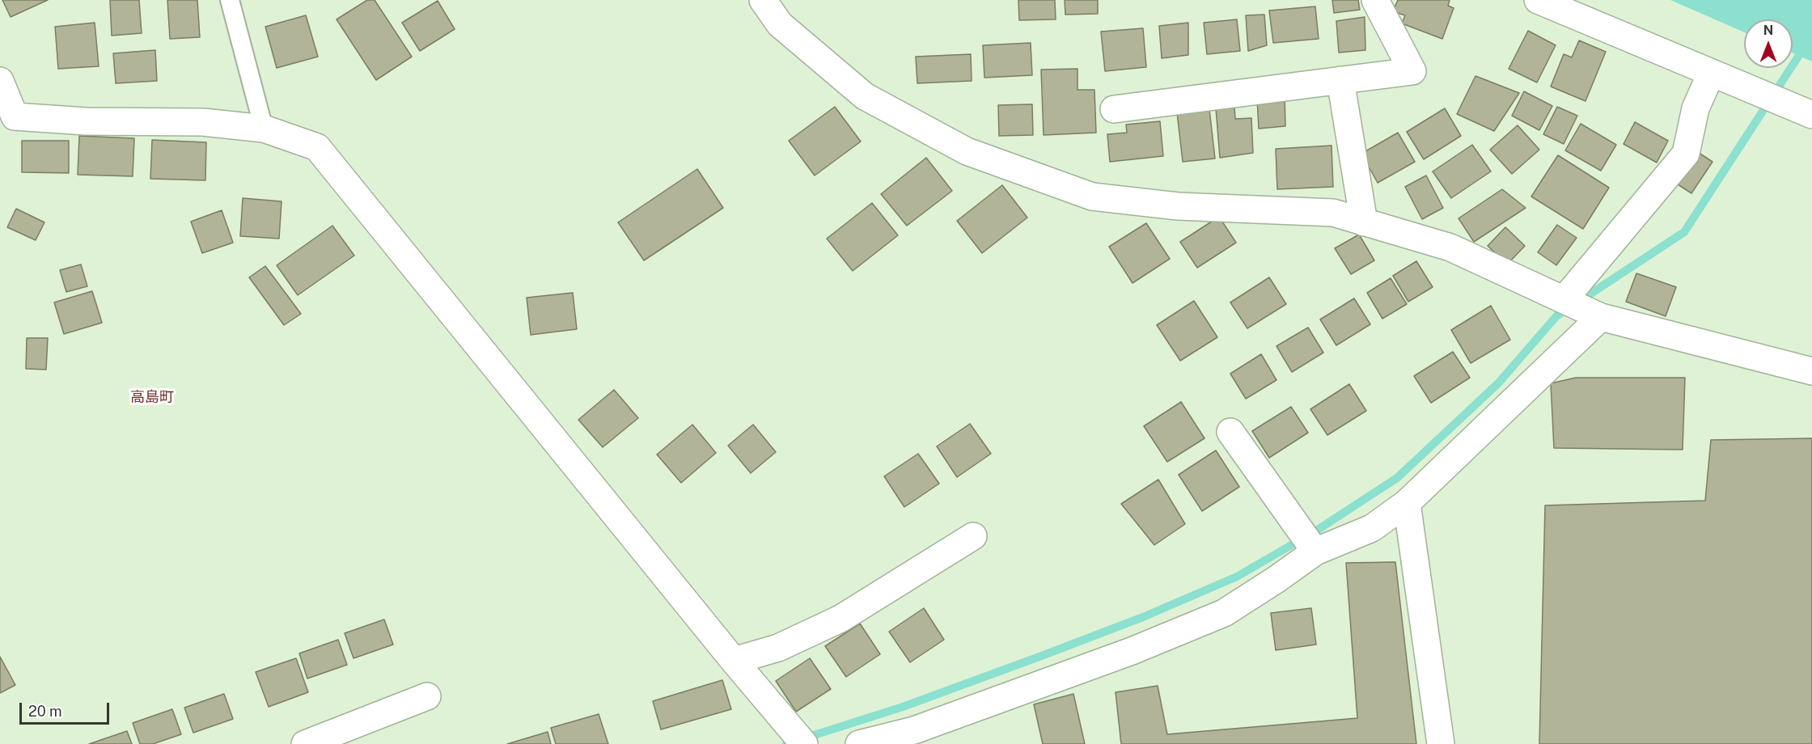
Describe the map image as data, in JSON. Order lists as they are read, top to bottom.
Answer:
{
  "districts": ["高島町"],
  "scale_bar": "20 m",
  "north": "top"
}
